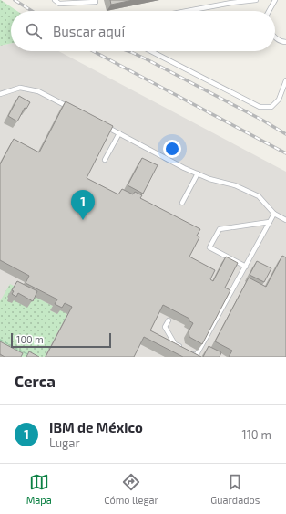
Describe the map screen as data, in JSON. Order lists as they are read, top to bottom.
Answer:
{
  "scale_bar": "100 m",
  "page": {
    "search": "Buscar aquí",
    "pins": "1",
    "scale": "100 m",
    "heading": "Cerca",
    "list": [
      {
        "mark": "1",
        "name": "IBM de México",
        "note": "Lugar",
        "value": "110 m"
      }
    ],
    "nav": ["Mapa", "Cómo llegar", "Guardados"]
  }
}
